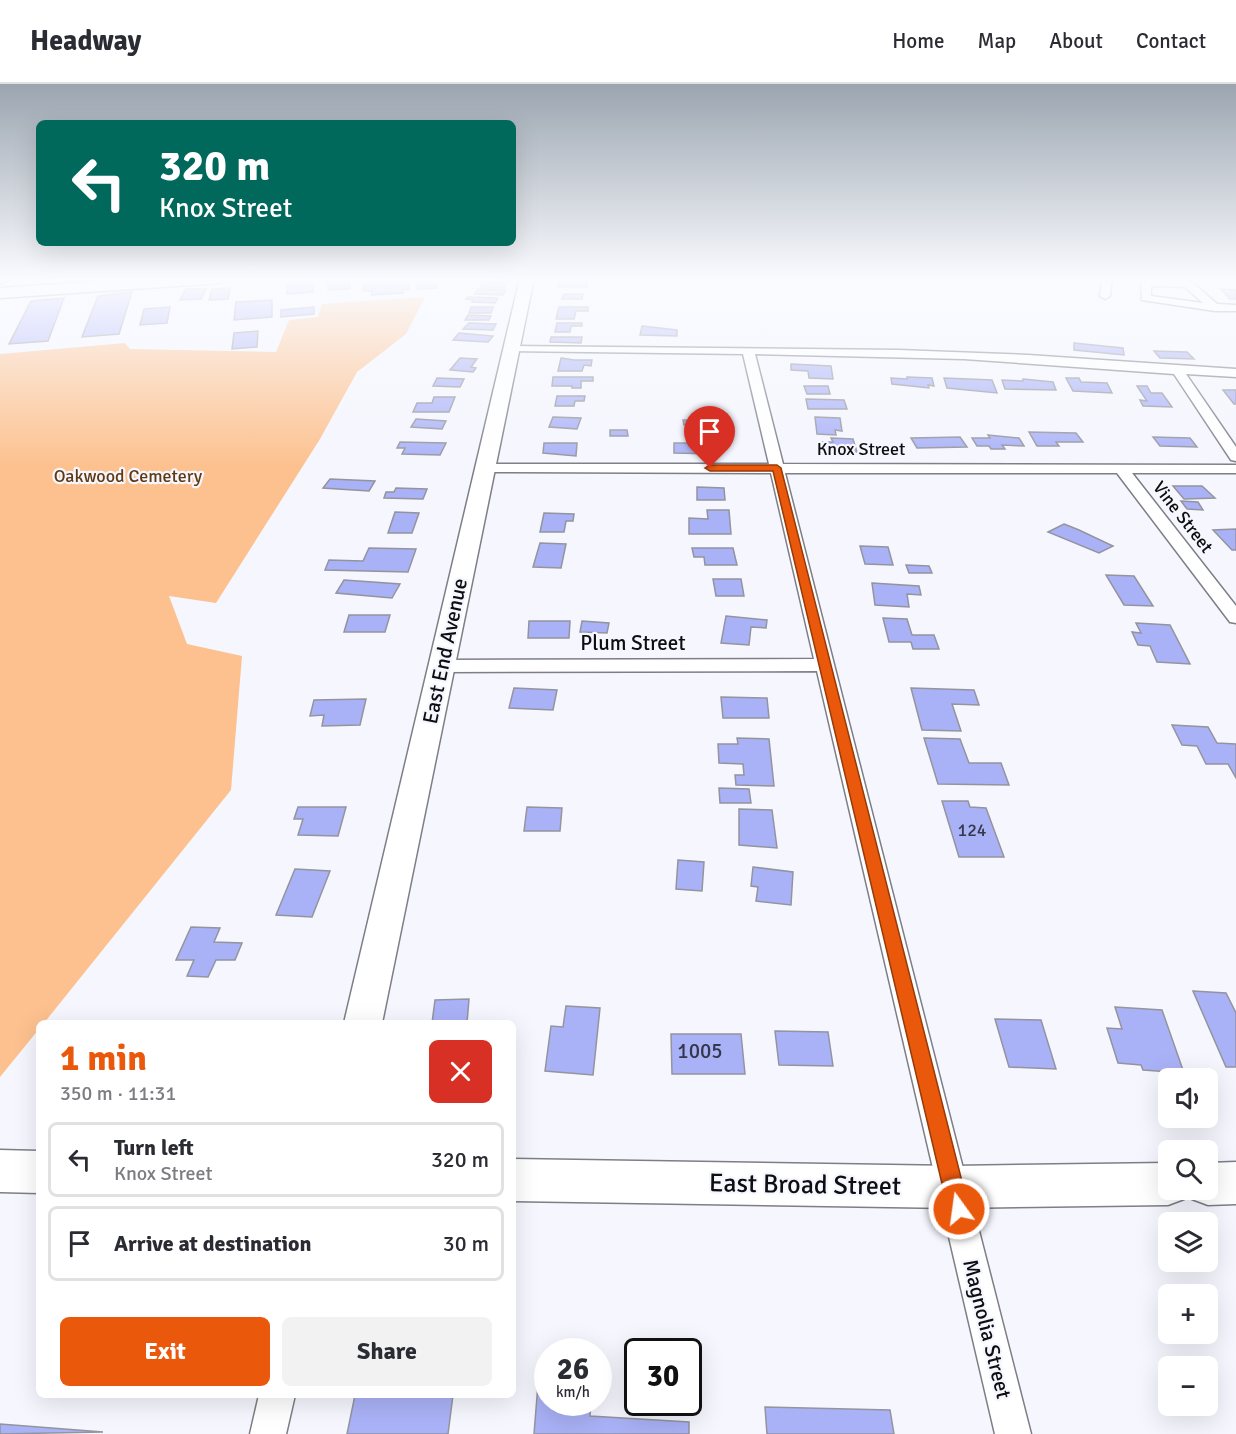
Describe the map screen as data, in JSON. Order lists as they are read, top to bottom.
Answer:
{
  "streets": {
    "street": [
      "Knox Street",
      "Vine Street",
      "Plum Street",
      "East End Avenue",
      "East Broad Street",
      "Magnolia Street"
    ]
  },
  "crossings": [
    ["Knox Street", "Vine Street"],
    ["Knox Street", "East End Avenue"],
    ["Knox Street", "Magnolia Street"],
    ["Plum Street", "East End Avenue"],
    ["Plum Street", "Magnolia Street"],
    ["East Broad Street", "Magnolia Street"]
  ],
  "parks": ["Oakwood Cemetery"],
  "house_numbers": ["124", "1005"],
  "page": {
    "header": "Headway",
    "nav": [
      "Home",
      "Map",
      "About",
      "Contact"
    ],
    "turn": ["320 m", "Knox Street"],
    "heading": ["1 min", "350 m · 11:31"],
    "map_buttons": ["+", "−"],
    "list": [
      {
        "name": "Turn left",
        "note": "Knox Street",
        "value": "320 m"
      },
      {
        "name": "Arrive at destination",
        "value": "30 m"
      }
    ],
    "buttons": ["Exit", "Share"],
    "speed": "26 km/h",
    "limit": "30"
  }
}
